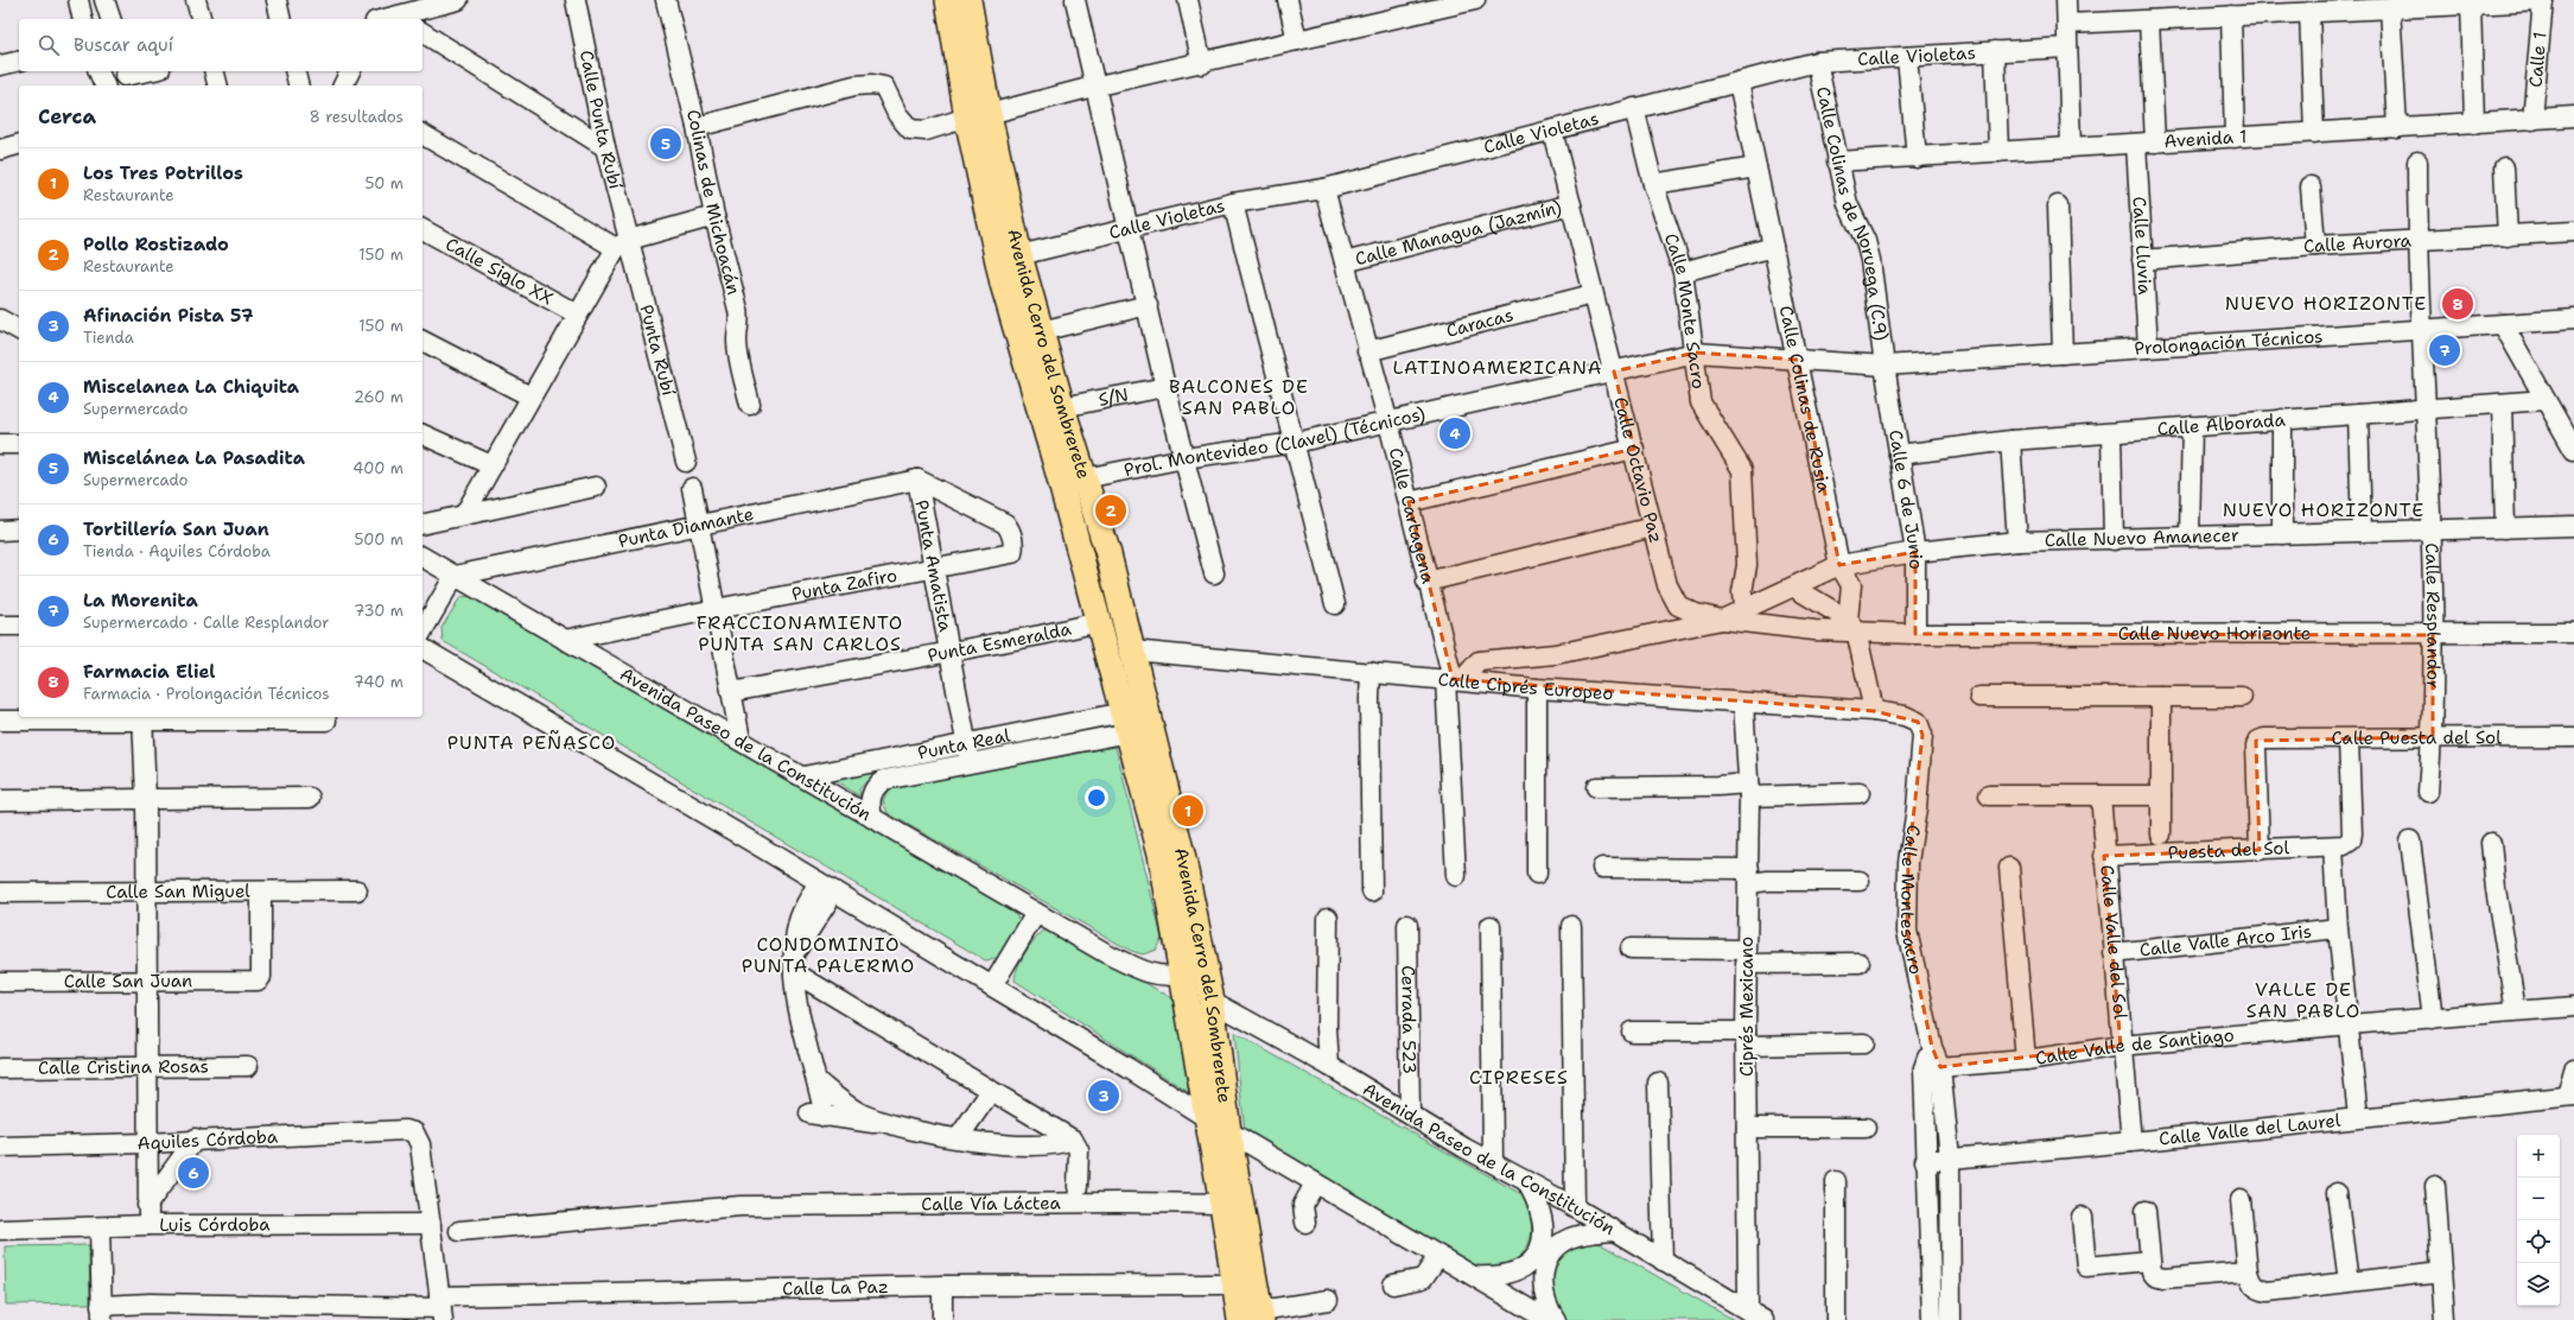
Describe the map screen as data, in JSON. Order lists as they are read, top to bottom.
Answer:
{
  "streets": {
    "main road": ["Avenida Cerro del Sombrerete"],
    "street": [
      "Calle Violetas",
      "Calle 1",
      "Calle Punta Rubí",
      "Avenida 1",
      "Colinas de Michoacán",
      "Calle Colinas de Noruega (C.9)",
      "Calle Managua (Jazmín)",
      "Calle Aurora",
      "Calle Lluvia",
      "Calle Siglo XX",
      "Calle Monte Sacro",
      "Caracas",
      "Prolongación Técnicos",
      "Punta Rubí",
      "S/N",
      "Calle Colinas de Rusia",
      "Calle Alborada",
      "Prol. Montevideo (Clavel) (Técnicos)",
      "Calle Octavio Paz",
      "Calle 6 de Junio",
      "Calle Cartagena",
      "Punta Diamante",
      "Calle Nuevo Amanecer",
      "Punta Amatista",
      "Punta Zafiro",
      "Calle Resplandor",
      "Calle Nuevo Horizonte",
      "Punta Esmeralda",
      "Calle Ciprés Europeo",
      "Calle Puesta del Sol",
      "Punta Real",
      "Avenida Paseo de la Constitución",
      "Puesta del Sol",
      "Calle San Miguel",
      "Calle Montesacro",
      "Calle Valle Arco Iris",
      "Calle Valle del Sol",
      "Calle San Juan",
      "Ciprés Mexicano",
      "Cerrada 523",
      "Calle Valle de Santiago",
      "Calle Cristina Rosas",
      "Calle Valle del Laurel",
      "Aquiles Córdoba",
      "Calle Vía Láctea",
      "Luis Córdoba",
      "Calle La Paz"
    ]
  },
  "crossings": [
    ["Calle Violetas", "Calle Colinas de Noruega (C.9)"],
    ["Calle Violetas", "Calle Monte Sacro"],
    ["Calle Violetas", "Avenida Cerro del Sombrerete"],
    ["Calle Violetas", "Calle Colinas de Rusia"],
    ["Calle Violetas", "Calle Octavio Paz"],
    ["Calle Violetas", "Calle Cartagena"],
    ["Calle 1", "Avenida 1"],
    ["Calle Punta Rubí", "Punta Rubí"],
    ["Avenida 1", "Calle Colinas de Noruega (C.9)"],
    ["Avenida 1", "Calle Lluvia"],
    ["Calle Colinas de Noruega (C.9)", "Prolongación Técnicos"],
    ["Calle Colinas de Noruega (C.9)", "Prol. Montevideo (Clavel) (Técnicos)"],
    ["Calle Colinas de Noruega (C.9)", "Calle 6 de Junio"],
    ["Calle Managua (Jazmín)", "Calle Octavio Paz"],
    ["Calle Managua (Jazmín)", "Calle Cartagena"],
    ["Calle Aurora", "Calle Lluvia"],
    ["Calle Aurora", "Calle Resplandor"],
    ["Calle Lluvia", "Prolongación Técnicos"],
    ["Calle Monte Sacro", "Prol. Montevideo (Clavel) (Técnicos)"],
    ["Calle Monte Sacro", "Calle Nuevo Amanecer"],
    ["Caracas", "Calle Octavio Paz"],
    ["Caracas", "Calle Cartagena"],
    ["Prolongación Técnicos", "Prol. Montevideo (Clavel) (Técnicos)"],
    ["Prolongación Técnicos", "Calle 6 de Junio"],
    ["Prolongación Técnicos", "Calle Resplandor"],
    ["Avenida Cerro del Sombrerete", "S/N"],
    ["Avenida Cerro del Sombrerete", "Prol. Montevideo (Clavel) (Técnicos)"],
    ["Avenida Cerro del Sombrerete", "Punta Esmeralda"],
    ["Avenida Cerro del Sombrerete", "Calle Ciprés Europeo"],
    ["Avenida Cerro del Sombrerete", "Punta Real"],
    ["Avenida Cerro del Sombrerete", "Avenida Paseo de la Constitución"],
    ["Avenida Cerro del Sombrerete", "Calle Vía Láctea"],
    ["Avenida Cerro del Sombrerete", "Calle La Paz"],
    ["Calle Colinas de Rusia", "Prol. Montevideo (Clavel) (Técnicos)"],
    ["Calle Colinas de Rusia", "Calle Octavio Paz"],
    ["Calle Colinas de Rusia", "Calle Nuevo Amanecer"],
    ["Calle Colinas de Rusia", "Calle Nuevo Horizonte"],
    ["Calle Colinas de Rusia", "Calle Ciprés Europeo"],
    ["Calle Alborada", "Calle 6 de Junio"],
    ["Calle Alborada", "Calle Resplandor"],
    ["Prol. Montevideo (Clavel) (Técnicos)", "Calle Octavio Paz"],
    ["Prol. Montevideo (Clavel) (Técnicos)", "Calle 6 de Junio"],
    ["Prol. Montevideo (Clavel) (Técnicos)", "Calle Cartagena"],
    ["Calle Octavio Paz", "Calle Nuevo Amanecer"],
    ["Calle Octavio Paz", "Calle Nuevo Horizonte"],
    ["Calle 6 de Junio", "Calle Nuevo Amanecer"],
    ["Calle 6 de Junio", "Calle Nuevo Horizonte"],
    ["Calle Cartagena", "Calle Ciprés Europeo"],
    ["Punta Diamante", "Punta Amatista"],
    ["Punta Diamante", "Punta Zafiro"],
    ["Punta Diamante", "Avenida Paseo de la Constitución"],
    ["Calle Nuevo Amanecer", "Calle Resplandor"],
    ["Punta Amatista", "Punta Zafiro"],
    ["Punta Amatista", "Punta Esmeralda"],
    ["Punta Amatista", "Punta Real"],
    ["Punta Zafiro", "Avenida Paseo de la Constitución"],
    ["Calle Resplandor", "Calle Nuevo Horizonte"],
    ["Calle Resplandor", "Calle Puesta del Sol"],
    ["Calle Ciprés Europeo", "Calle Montesacro"],
    ["Calle Ciprés Europeo", "Ciprés Mexicano"],
    ["Calle Puesta del Sol", "Puesta del Sol"],
    ["Punta Real", "Avenida Paseo de la Constitución"],
    ["Avenida Paseo de la Constitución", "Ciprés Mexicano"],
    ["Avenida Paseo de la Constitución", "Cerrada 523"],
    ["Puesta del Sol", "Calle Valle del Sol"],
    ["Calle San Miguel", "Calle San Juan"],
    ["Calle Montesacro", "Calle Valle de Santiago"],
    ["Calle Montesacro", "Calle Valle del Laurel"],
    ["Calle Valle Arco Iris", "Calle Valle del Sol"],
    ["Calle Valle del Sol", "Calle Valle de Santiago"],
    ["Calle Valle del Sol", "Calle Valle del Laurel"],
    ["Aquiles Córdoba", "Luis Córdoba"]
  ],
  "districts": [
    "NUEVO HORIZONTE",
    "LATINOAMERICANA",
    "BALCONES DE SAN PABLO",
    "NUEVO HORIZONTE",
    "FRACCIONAMIENTO PUNTA SAN CARLOS",
    "PUNTA PEÑASCO",
    "CONDOMINIO PUNTA PALERMO",
    "VALLE DE SAN PABLO",
    "CIPRESES"
  ],
  "page": {
    "search": "Buscar aquí",
    "heading": ["Cerca", "8 resultados"],
    "pins": [
      "5",
      "8",
      "7",
      "4",
      "2",
      "1",
      "3",
      "6"
    ],
    "list": [
      {
        "mark": "1",
        "name": "Los Tres Potrillos",
        "note": "Restaurante",
        "value": "50 m"
      },
      {
        "mark": "2",
        "name": "Pollo Rostizado",
        "note": "Restaurante",
        "value": "150 m"
      },
      {
        "mark": "3",
        "name": "Afinación Pista 57",
        "note": "Tienda",
        "value": "150 m"
      },
      {
        "mark": "4",
        "name": "Miscelanea La Chiquita",
        "note": "Supermercado",
        "value": "260 m"
      },
      {
        "mark": "5",
        "name": "Miscelánea La Pasadita",
        "note": "Supermercado",
        "value": "400 m"
      },
      {
        "mark": "6",
        "name": "Tortillería San Juan",
        "note": "Tienda · Aquiles Córdoba",
        "value": "500 m"
      },
      {
        "mark": "7",
        "name": "La Morenita",
        "note": "Supermercado · Calle Resplandor",
        "value": "730 m"
      },
      {
        "mark": "8",
        "name": "Farmacia Eliel",
        "note": "Farmacia · Prolongación Técnicos",
        "value": "740 m"
      }
    ],
    "map_buttons": ["+", "−"]
  }
}
